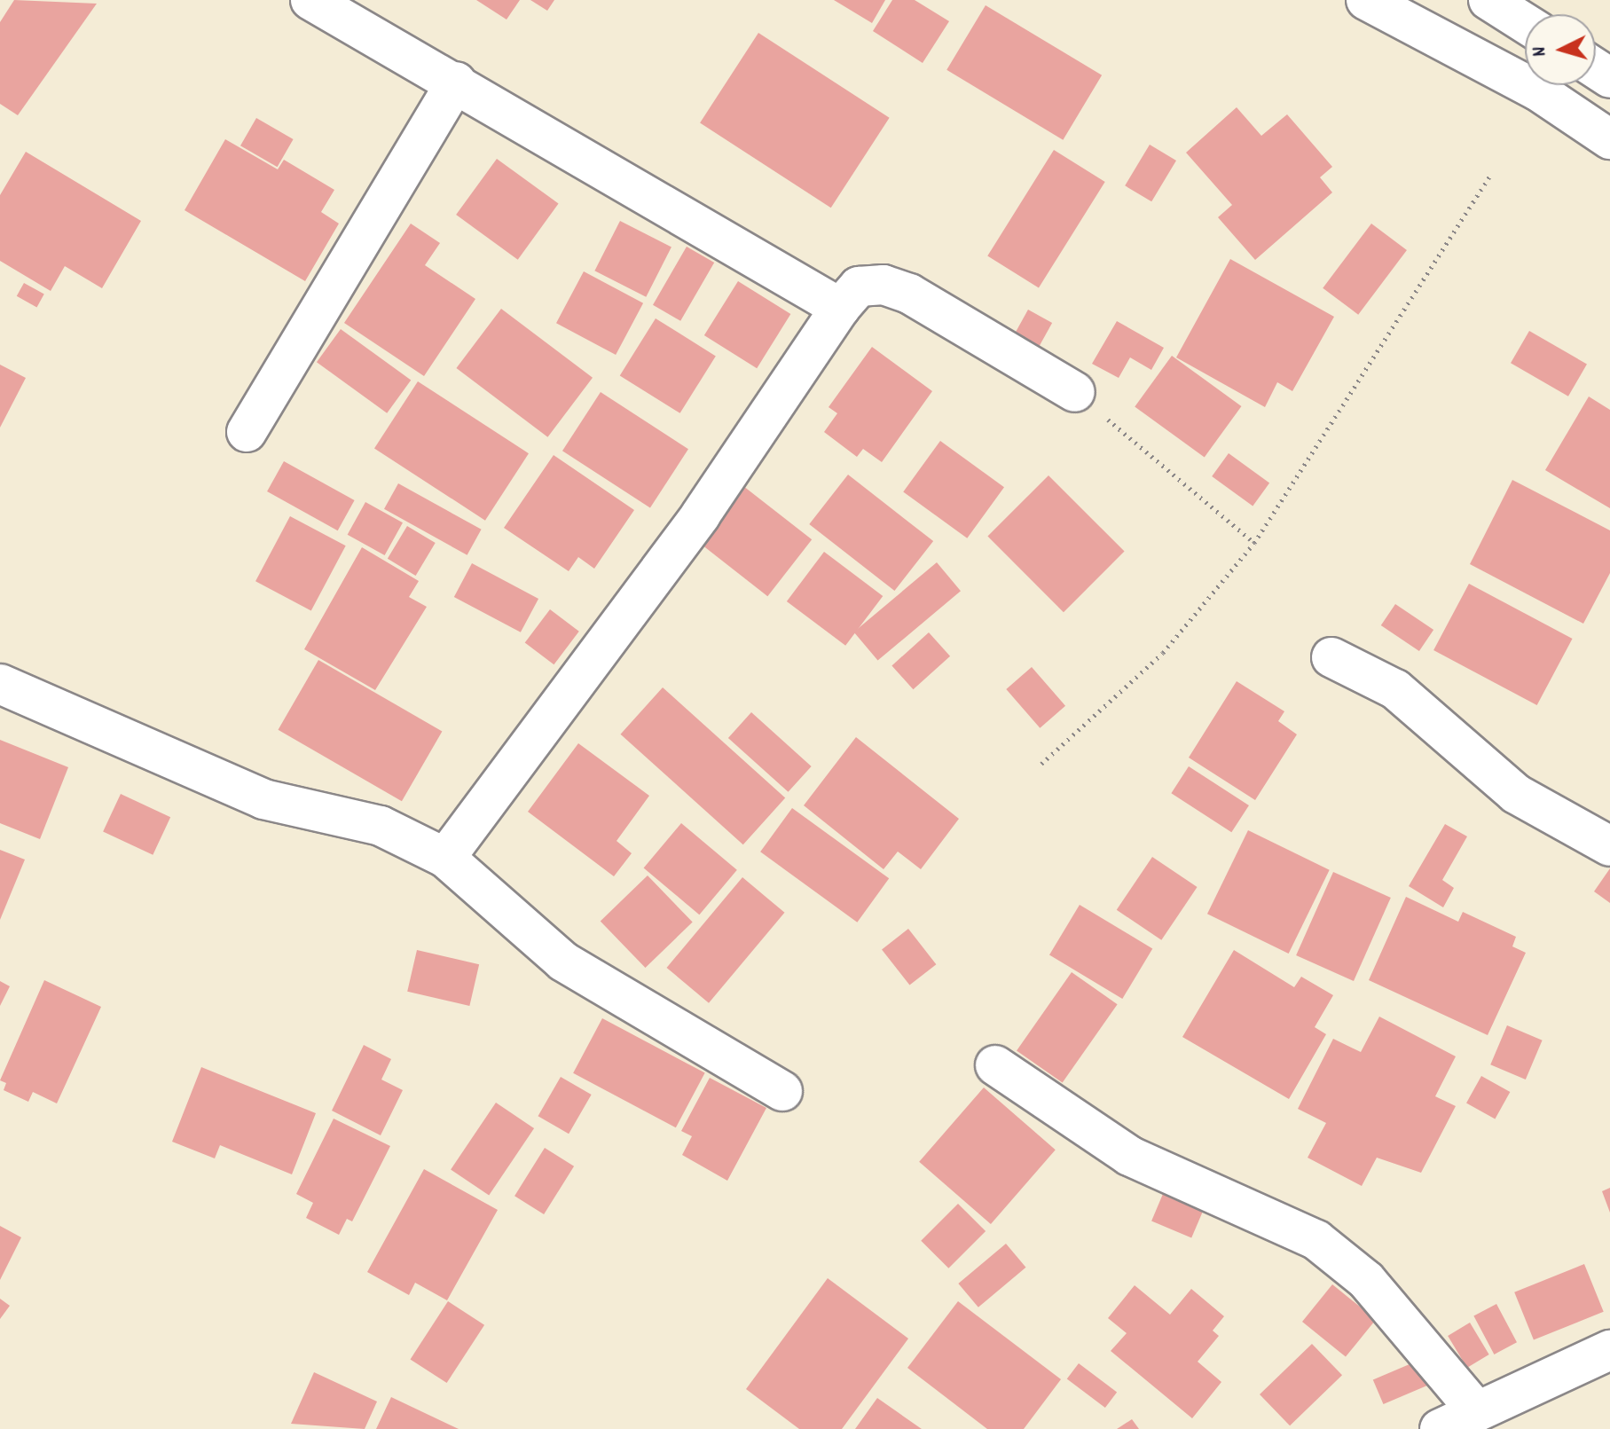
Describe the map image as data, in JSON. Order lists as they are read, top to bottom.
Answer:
{
  "north": "left"
}
